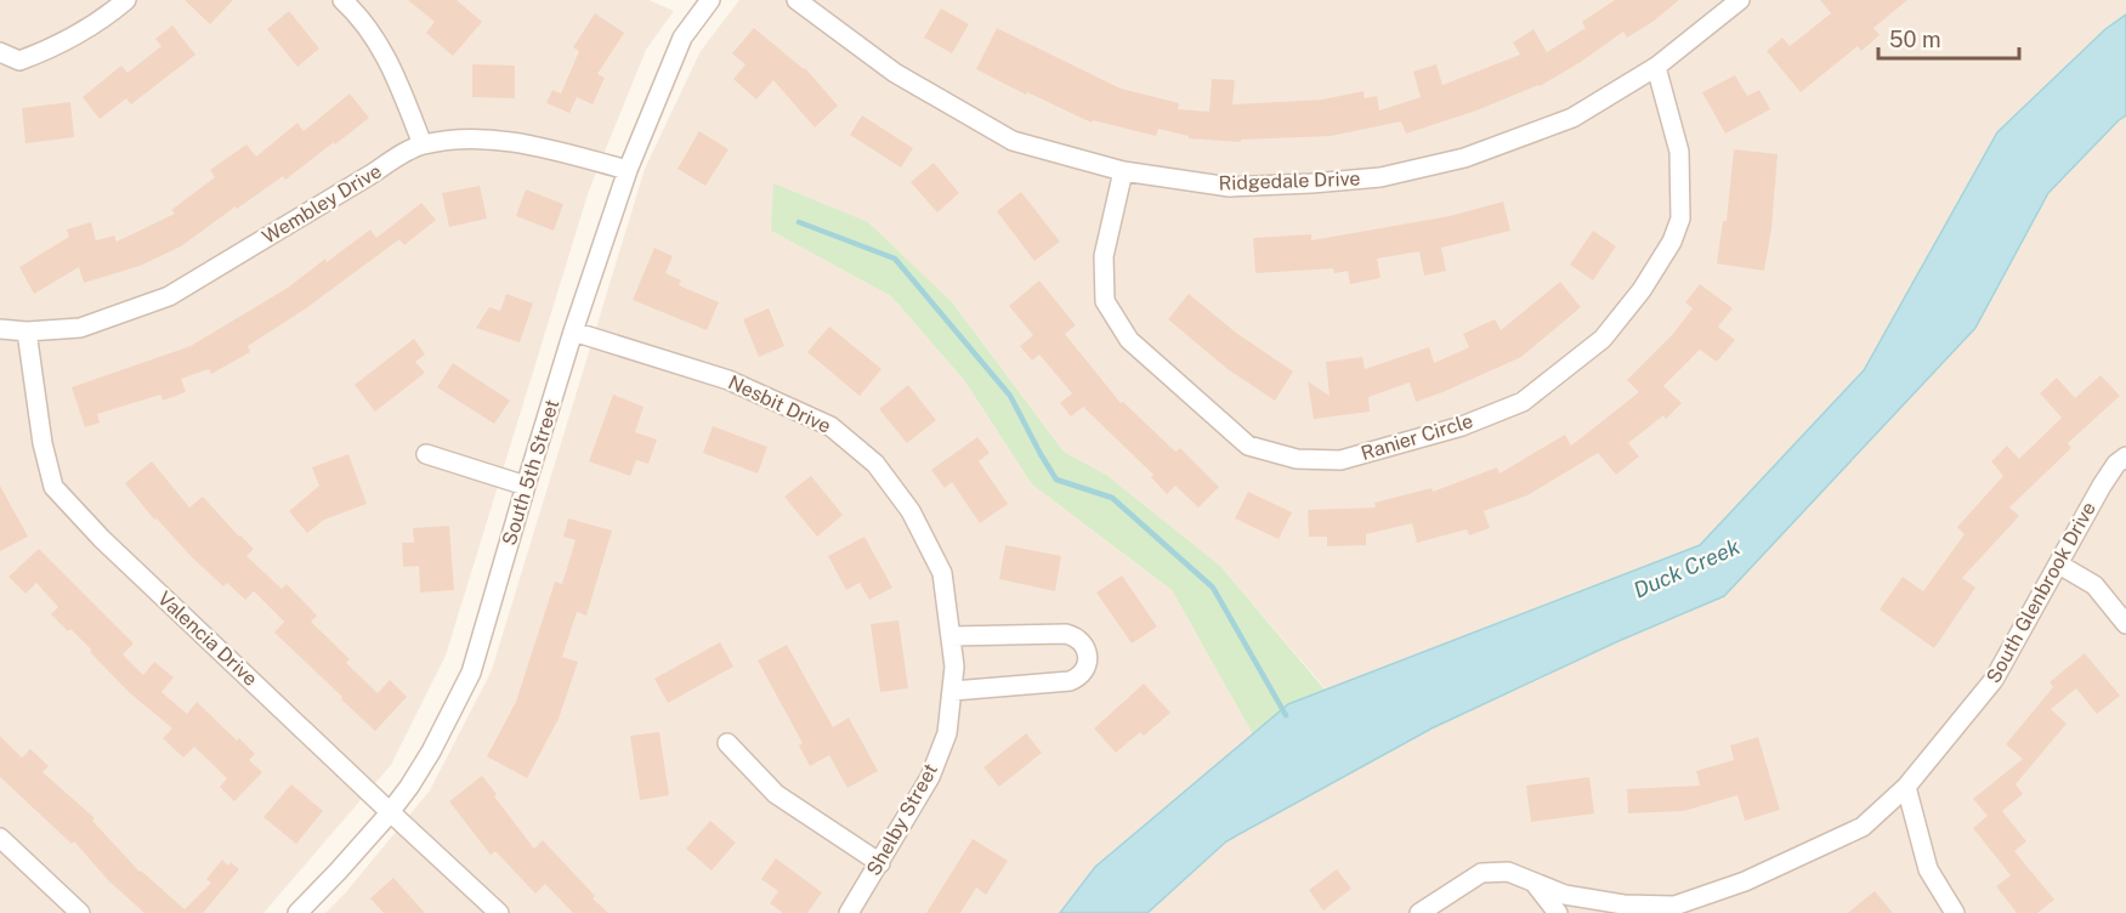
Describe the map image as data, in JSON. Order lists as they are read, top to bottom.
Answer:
{
  "streets": {
    "street": [
      "Ridgedale Drive",
      "Wembley Drive",
      "Nesbit Drive",
      "Ranier Circle",
      "South 5th Street",
      "South Glenbrook Drive",
      "Valencia Drive",
      "Shelby Street"
    ]
  },
  "crossings": [
    ["Ridgedale Drive", "Ranier Circle"],
    ["Wembley Drive", "South 5th Street"],
    ["Wembley Drive", "Valencia Drive"],
    ["Nesbit Drive", "South 5th Street"],
    ["Nesbit Drive", "Shelby Street"],
    ["South 5th Street", "Valencia Drive"]
  ],
  "water": ["Duck Creek"],
  "scale_bar": "50 m"
}
